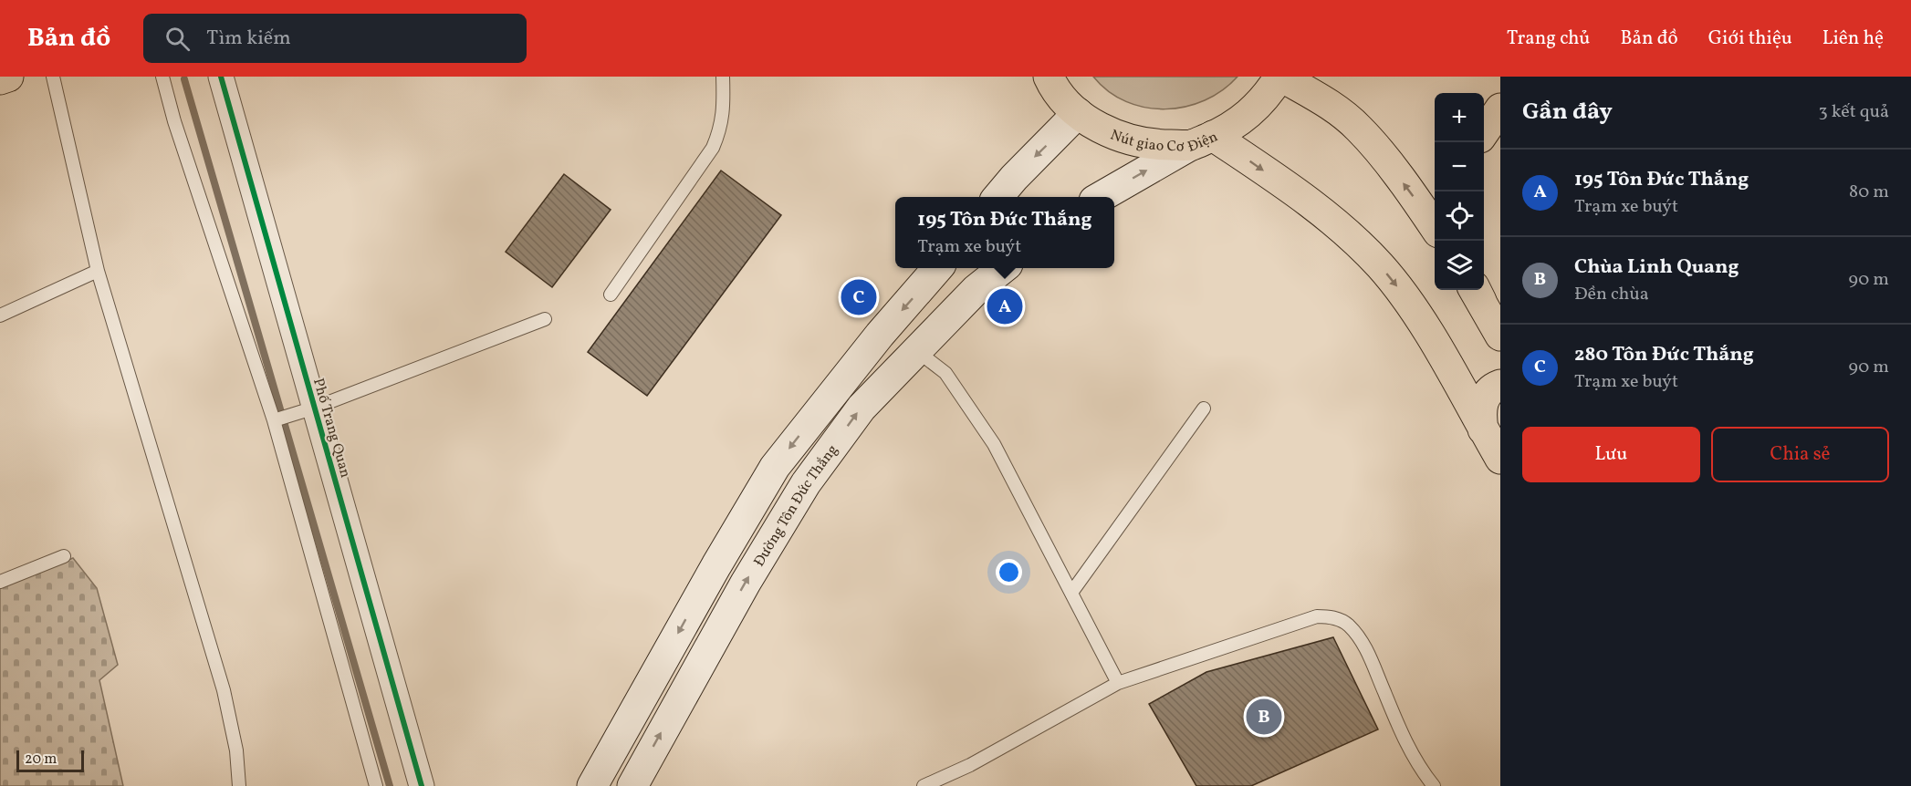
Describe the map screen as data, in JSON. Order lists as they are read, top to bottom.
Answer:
{
  "streets": {
    "main road": ["Nút giao Cơ Điện", "Đường Tôn Đức Thắng"],
    "street": ["Phố Trang Quan"]
  },
  "scale_bar": "20 m",
  "page": {
    "header": "Bản đồ",
    "search": "Tìm kiếm",
    "nav": [
      "Trang chủ",
      "Bản đồ",
      "Giới thiệu",
      "Liên hệ"
    ],
    "heading": ["Gần đây", "3 kết quả"],
    "map_buttons": ["+", "−"],
    "list": [
      {
        "mark": "A",
        "name": "195 Tôn Đức Thắng",
        "note": "Trạm xe buýt",
        "value": "80 m"
      },
      {
        "mark": "B",
        "name": "Chùa Linh Quang",
        "note": "Đền chùa",
        "value": "90 m"
      },
      {
        "mark": "C",
        "name": "280 Tôn Đức Thắng",
        "note": "Trạm xe buýt",
        "value": "90 m"
      }
    ],
    "popup": ["195 Tôn Đức Thắng", "Trạm xe buýt"],
    "pins": ["C", "A", "B"],
    "buttons": ["Lưu", "Chia sẻ"],
    "scale": "20 m"
  }
}
